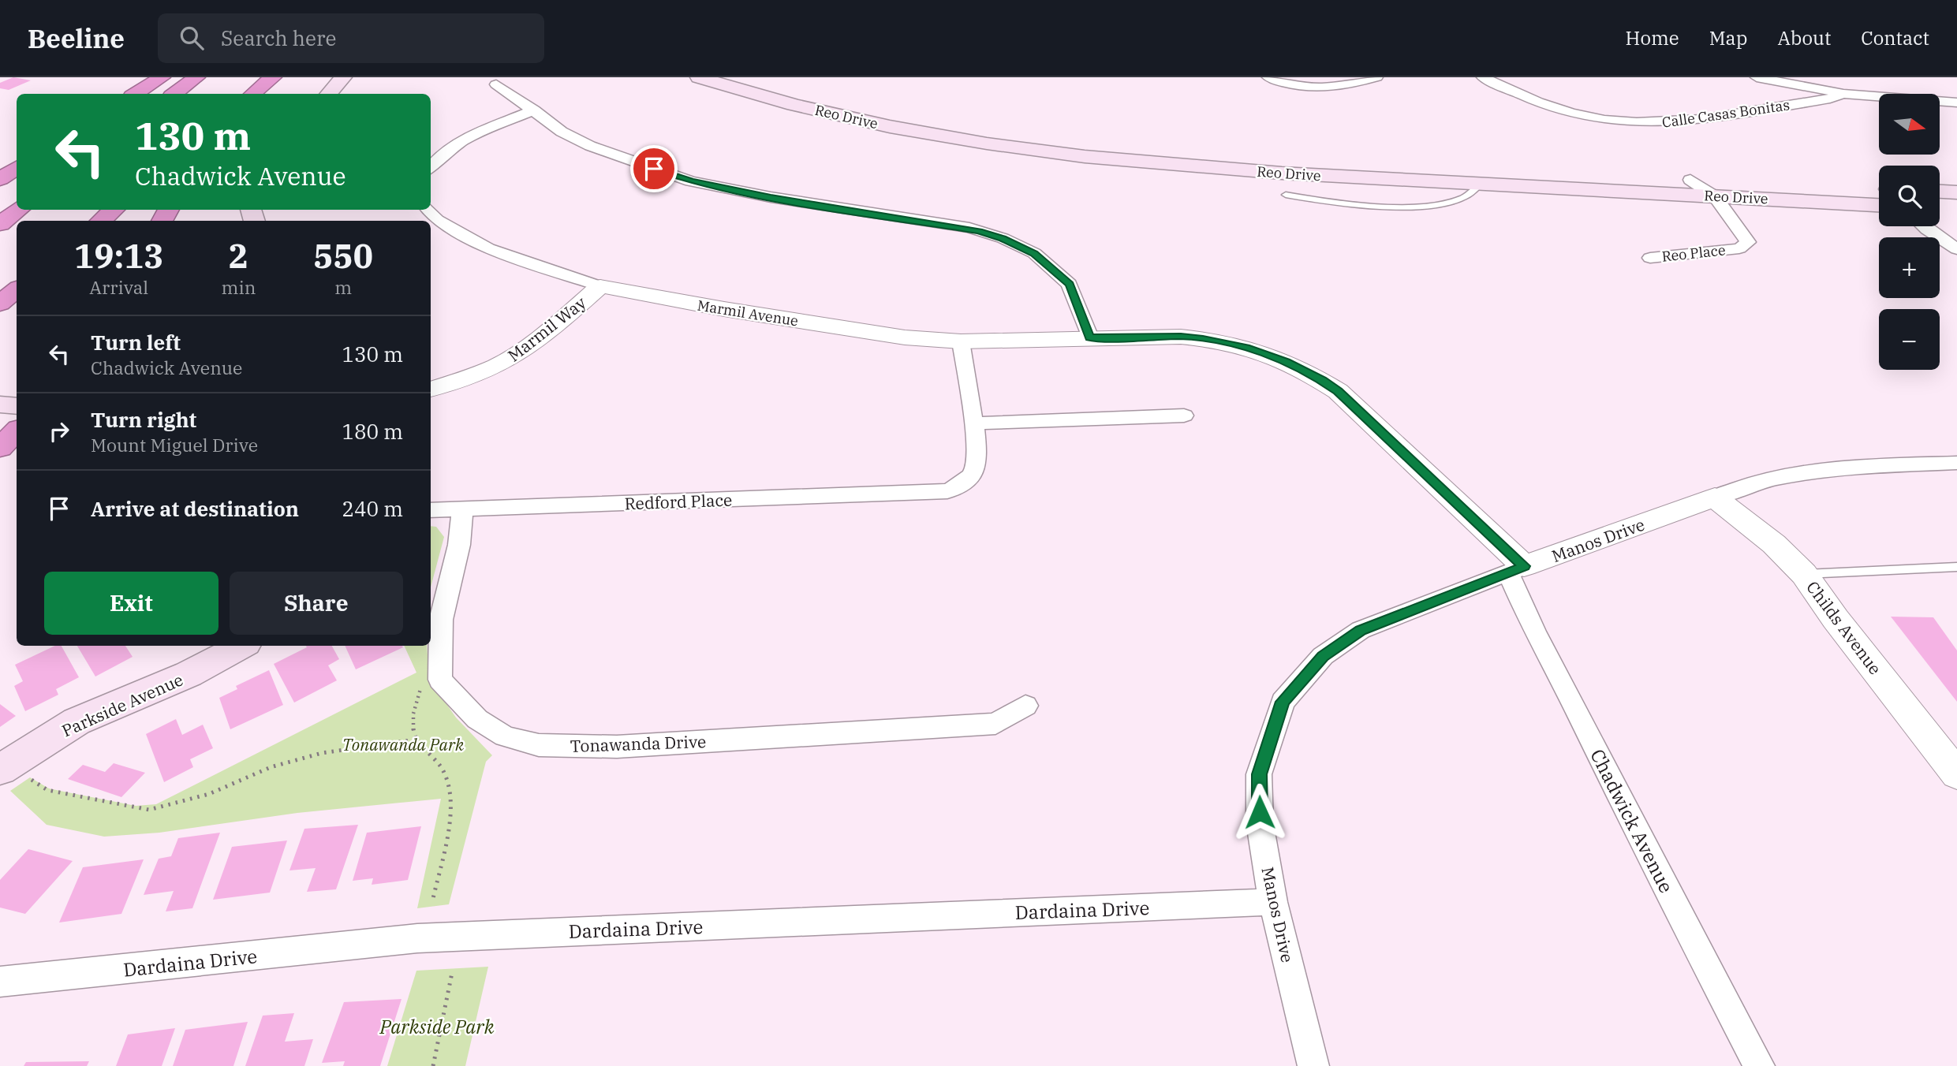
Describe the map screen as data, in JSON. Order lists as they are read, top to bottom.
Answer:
{
  "streets": {
    "main road": ["Reo Drive", "Parkside Avenue"],
    "street": [
      "Calle Casas Bonitas",
      "Reo Place",
      "Marmil Avenue",
      "Marmil Way",
      "Redford Place",
      "Manos Drive",
      "Childs Avenue",
      "Tonawanda Drive",
      "Chadwick Avenue",
      "Dardaina Drive"
    ]
  },
  "crossings": [
    ["Reo Drive", "Reo Place"],
    ["Marmil Avenue", "Marmil Way"],
    ["Marmil Avenue", "Redford Place"],
    ["Marmil Avenue", "Chadwick Avenue"],
    ["Redford Place", "Tonawanda Drive"],
    ["Manos Drive", "Childs Avenue"],
    ["Manos Drive", "Chadwick Avenue"],
    ["Manos Drive", "Dardaina Drive"]
  ],
  "parks": ["Tonawanda Park", "Parkside Park"],
  "north": "right",
  "page": {
    "header": "Beeline",
    "search": "Search here",
    "nav": [
      "Home",
      "Map",
      "About",
      "Contact"
    ],
    "map_buttons": ["+", "−"],
    "turn": ["130 m", "Chadwick Avenue"],
    "eta": [
      "19:13",
      "Arrival",
      "2",
      "min",
      "550",
      "m"
    ],
    "list": [
      {
        "name": "Turn left",
        "note": "Chadwick Avenue",
        "value": "130 m"
      },
      {
        "name": "Turn right",
        "note": "Mount Miguel Drive",
        "value": "180 m"
      },
      {
        "name": "Arrive at destination",
        "value": "240 m"
      }
    ],
    "buttons": ["Exit", "Share"]
  }
}
